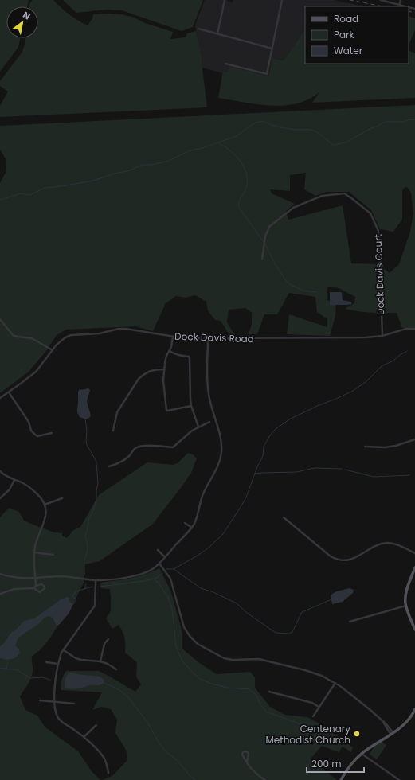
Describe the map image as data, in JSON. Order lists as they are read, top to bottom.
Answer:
{
  "streets": {
    "street": ["Dock Davis Court", "Dock Davis Road"]
  },
  "crossings": [
    ["Dock Davis Court", "Dock Davis Road"]
  ],
  "places": ["Centenary Methodist Church"],
  "legend": ["Road", "Park", "Water"],
  "scale_bar": "200 m",
  "north": "top right"
}
